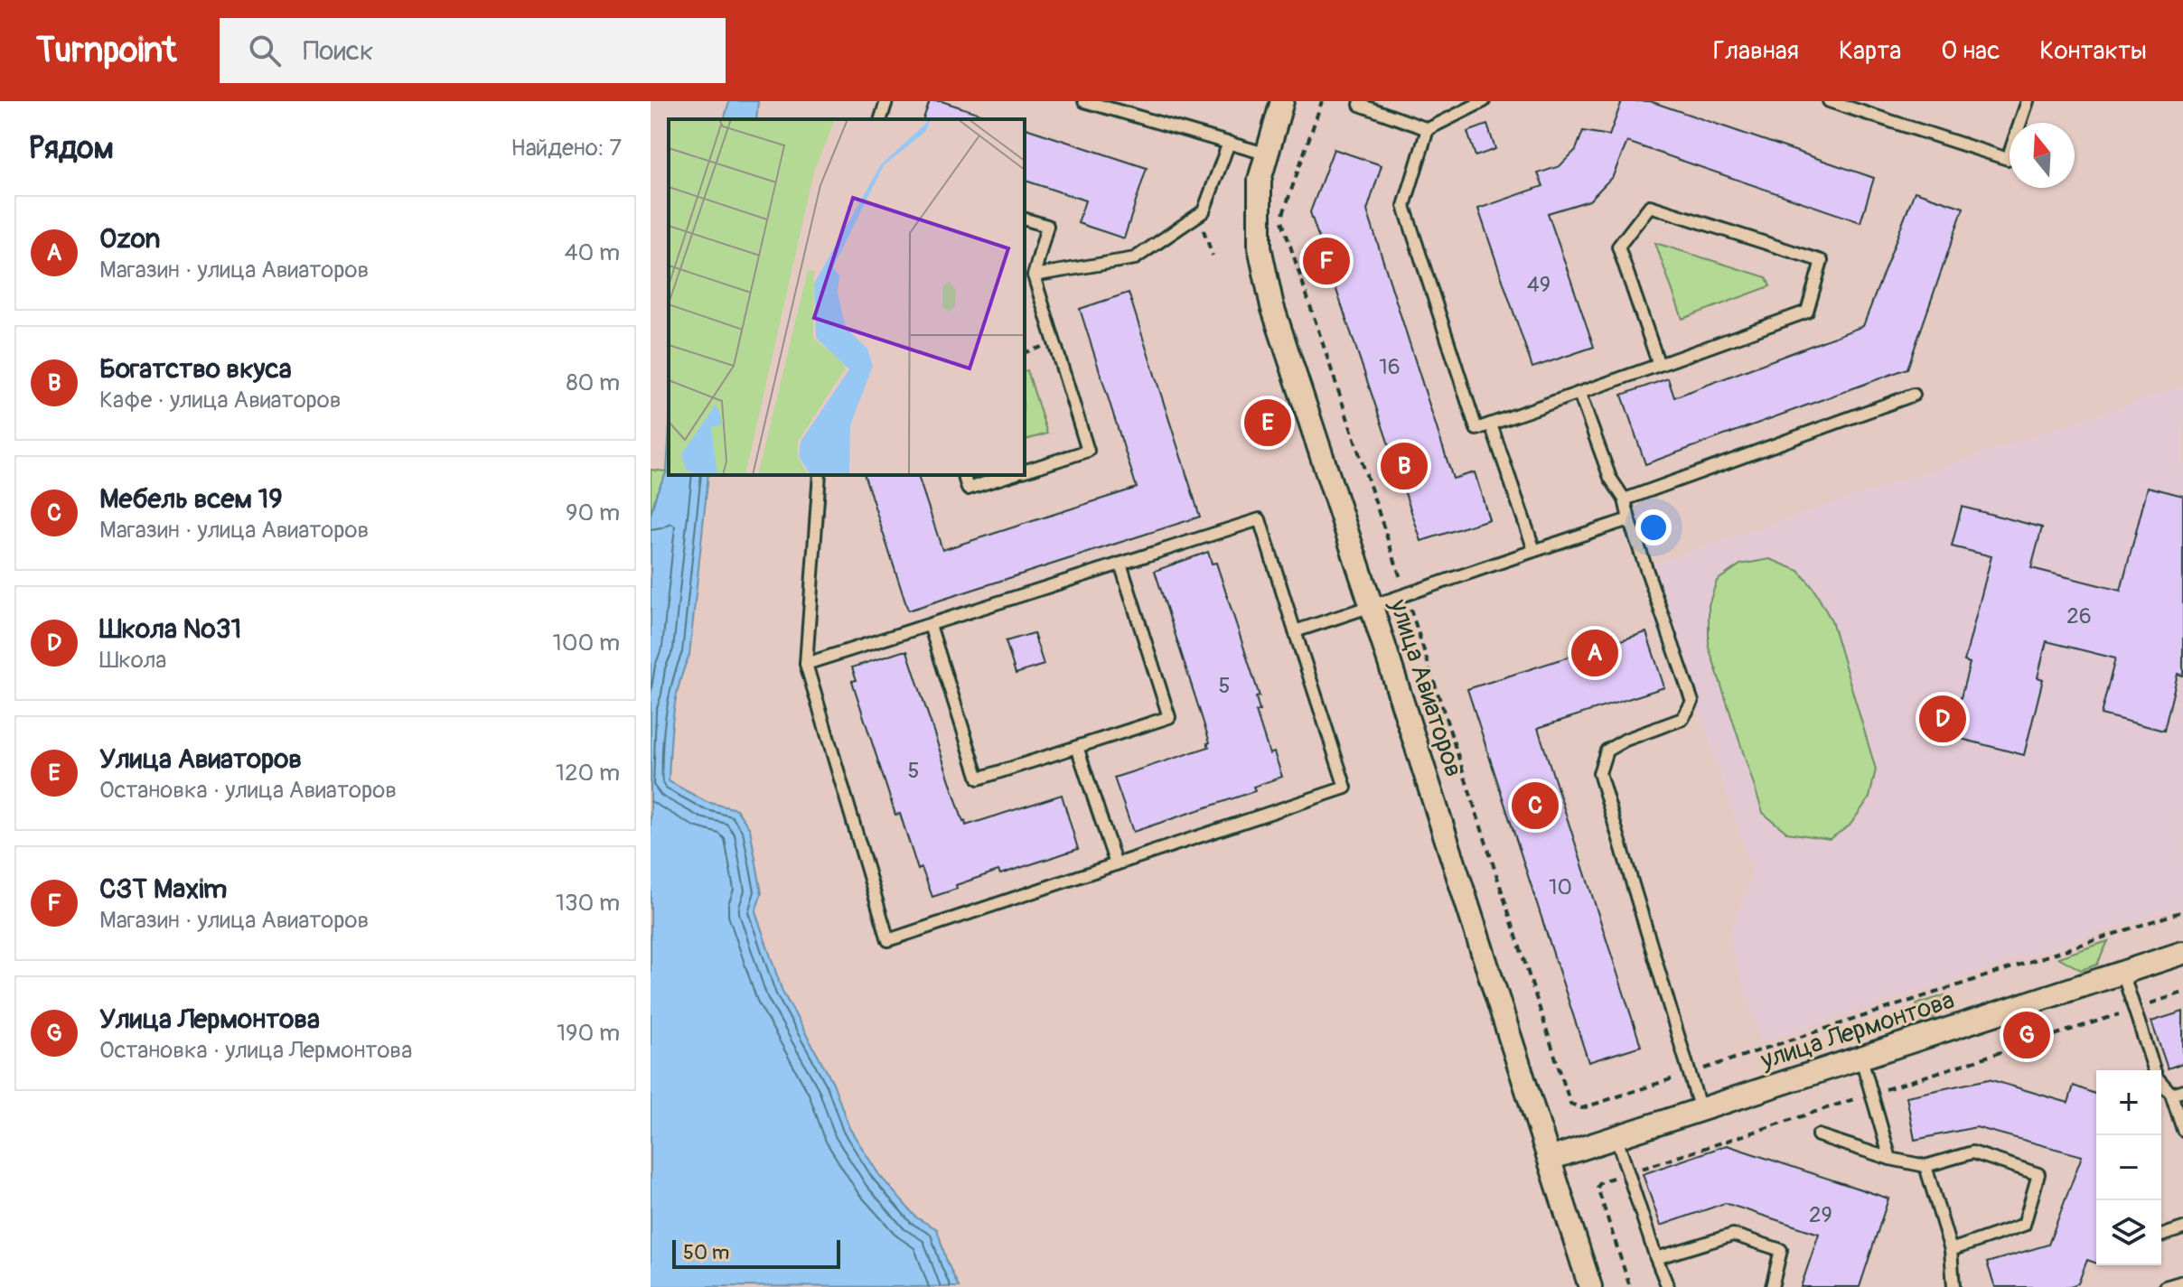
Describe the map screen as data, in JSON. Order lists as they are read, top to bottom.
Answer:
{
  "streets": {
    "street": ["улица Авиаторов", "улица Лермонтова"]
  },
  "crossings": [
    ["улица Авиаторов", "улица Лермонтова"]
  ],
  "house_numbers": [
    "49",
    "16",
    "26",
    "5",
    "5",
    "10",
    "29"
  ],
  "scale_bar": "50 m",
  "north": "top",
  "page": {
    "header": "Turnpoint",
    "search": "Поиск",
    "nav": [
      "Главная",
      "Карта",
      "О нас",
      "Контакты"
    ],
    "heading": ["Рядом", "Найдено: 7"],
    "list": [
      {
        "mark": "A",
        "name": "Ozon",
        "note": "Магазин · улица Авиаторов",
        "value": "40 m"
      },
      {
        "mark": "B",
        "name": "Богатство вкуса",
        "note": "Кафе · улица Авиаторов",
        "value": "80 m"
      },
      {
        "mark": "C",
        "name": "Мебель всем 19",
        "note": "Магазин · улица Авиаторов",
        "value": "90 m"
      },
      {
        "mark": "D",
        "name": "Школа №31",
        "note": "Школа",
        "value": "100 m"
      },
      {
        "mark": "E",
        "name": "Улица Авиаторов",
        "note": "Остановка · улица Авиаторов",
        "value": "120 m"
      },
      {
        "mark": "F",
        "name": "СЗТ Maxim",
        "note": "Магазин · улица Авиаторов",
        "value": "130 m"
      },
      {
        "mark": "G",
        "name": "Улица Лермонтова",
        "note": "Остановка · улица Лермонтова",
        "value": "190 m"
      }
    ],
    "pins": [
      "F",
      "E",
      "B",
      "A",
      "D",
      "C",
      "G"
    ],
    "map_buttons": ["+", "−"],
    "scale": "50 m"
  }
}
